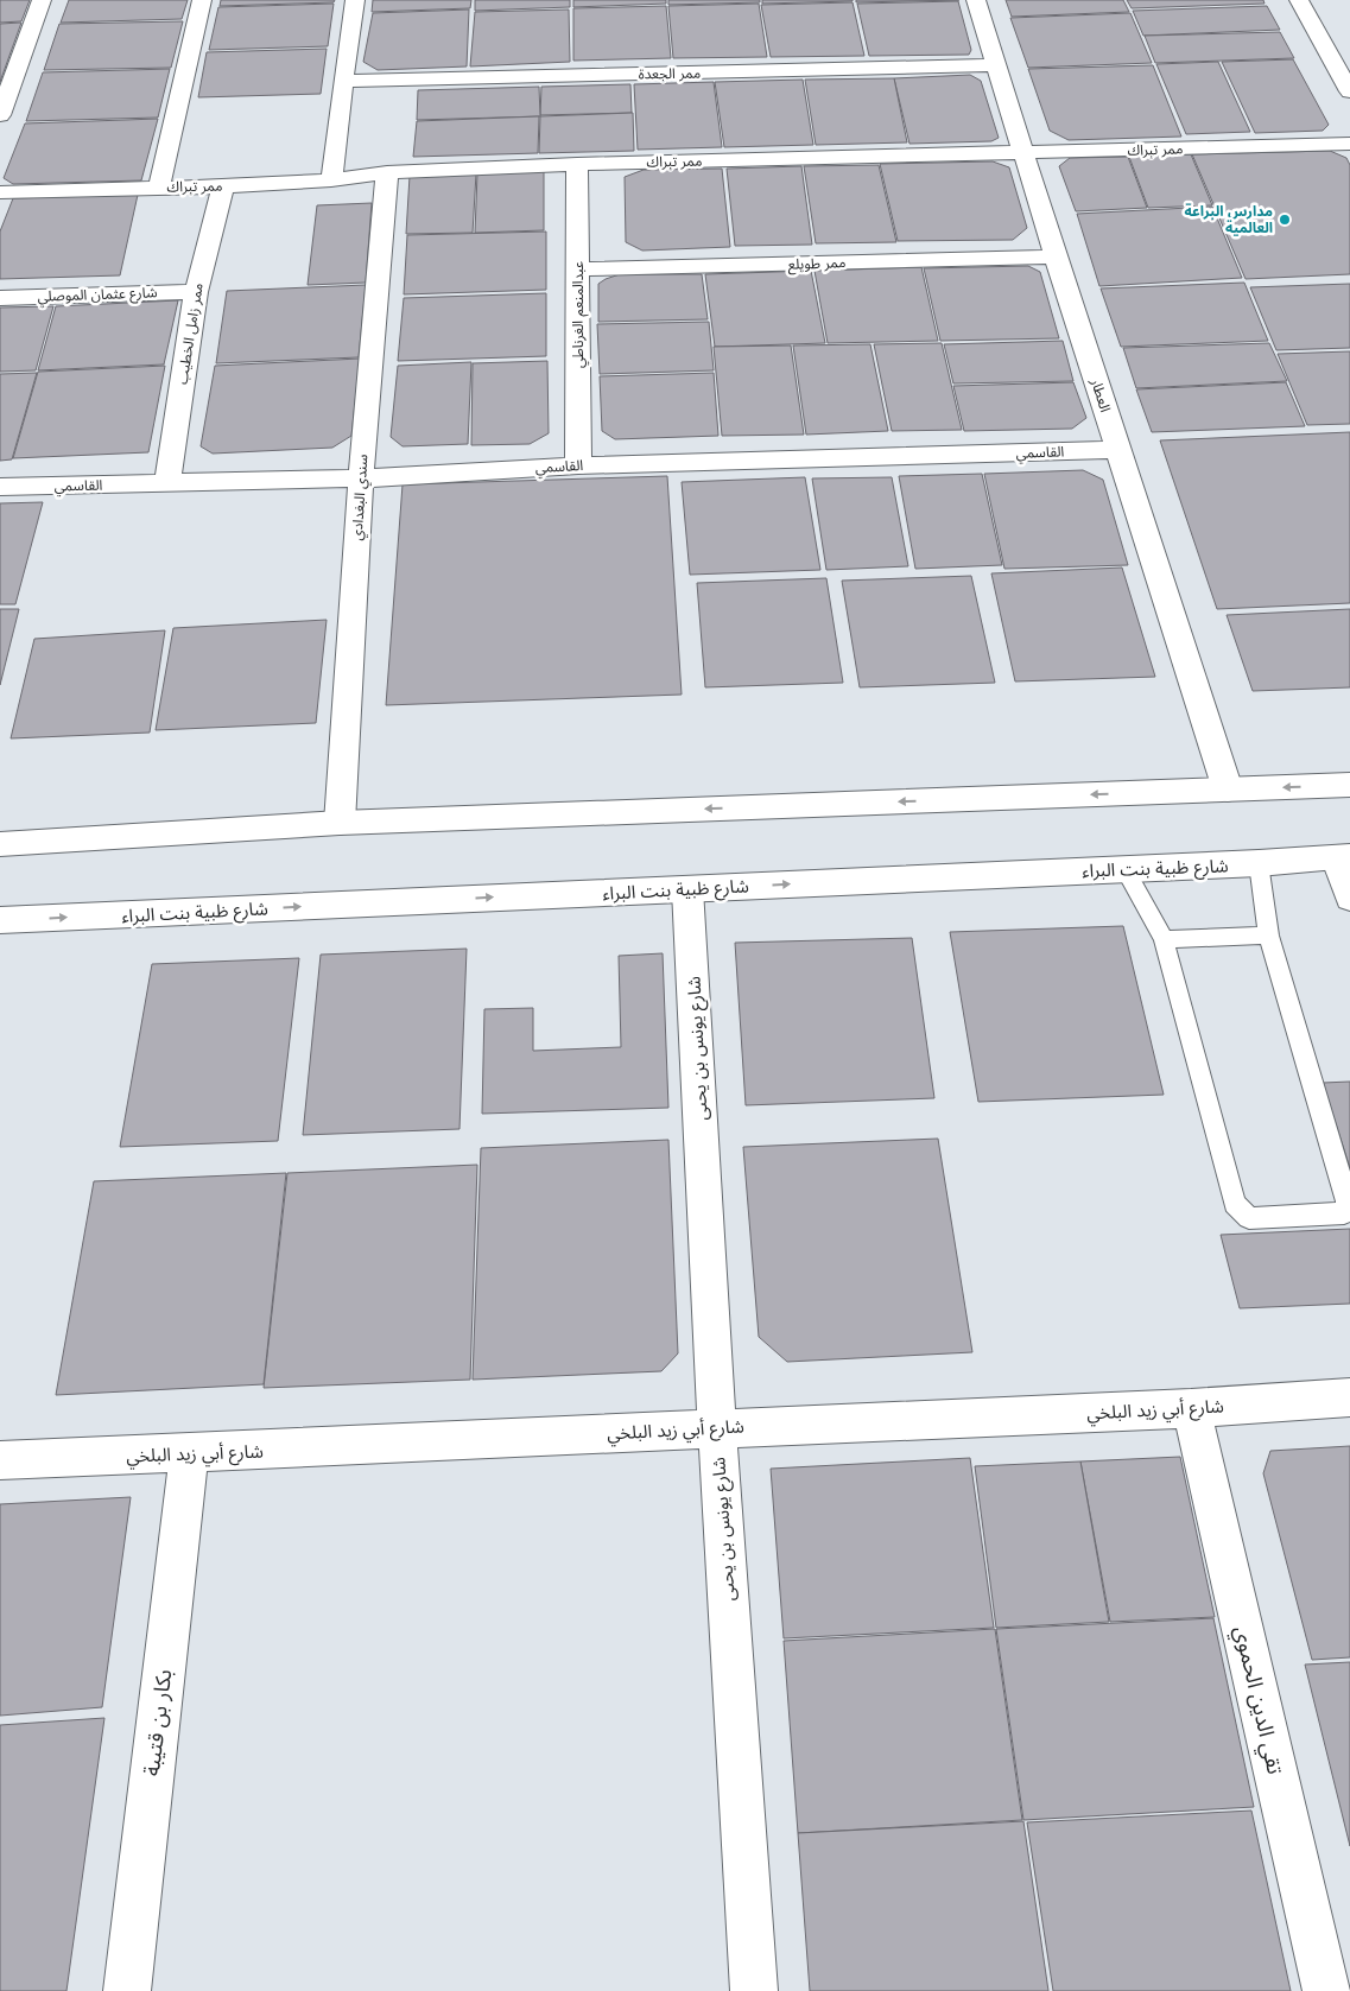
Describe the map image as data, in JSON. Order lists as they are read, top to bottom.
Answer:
{
  "streets": {
    "street": [
      "ممر الجعدة",
      "ممر تبراك",
      "ممر طويلع",
      "شارع عثمان الموصلي",
      "عبدالمنعم الغرناطي",
      "ممر زامل الخطيب",
      "العطار",
      "القاسمي",
      "سندي البغدادي",
      "شارع ظبية بنت البراء",
      "شارع يونس بن يحىى",
      "شارع أبي زيد البلخي",
      "تقي الدين الحموي",
      "بكار بن قتيبة"
    ]
  },
  "crossings": [
    ["ممر الجعدة", "العطار"],
    ["ممر تبراك", "عبدالمنعم الغرناطي"],
    ["ممر تبراك", "ممر زامل الخطيب"],
    ["ممر تبراك", "العطار"],
    ["ممر تبراك", "سندي البغدادي"],
    ["ممر طويلع", "عبدالمنعم الغرناطي"],
    ["ممر طويلع", "العطار"],
    ["شارع عثمان الموصلي", "ممر زامل الخطيب"],
    ["عبدالمنعم الغرناطي", "القاسمي"],
    ["ممر زامل الخطيب", "القاسمي"],
    ["العطار", "القاسمي"],
    ["القاسمي", "سندي البغدادي"],
    ["شارع ظبية بنت البراء", "شارع يونس بن يحىى"],
    ["شارع يونس بن يحىى", "شارع أبي زيد البلخي"],
    ["شارع أبي زيد البلخي", "تقي الدين الحموي"],
    ["شارع أبي زيد البلخي", "بكار بن قتيبة"]
  ],
  "places": ["مدارس البراعة العالمية"]
}
